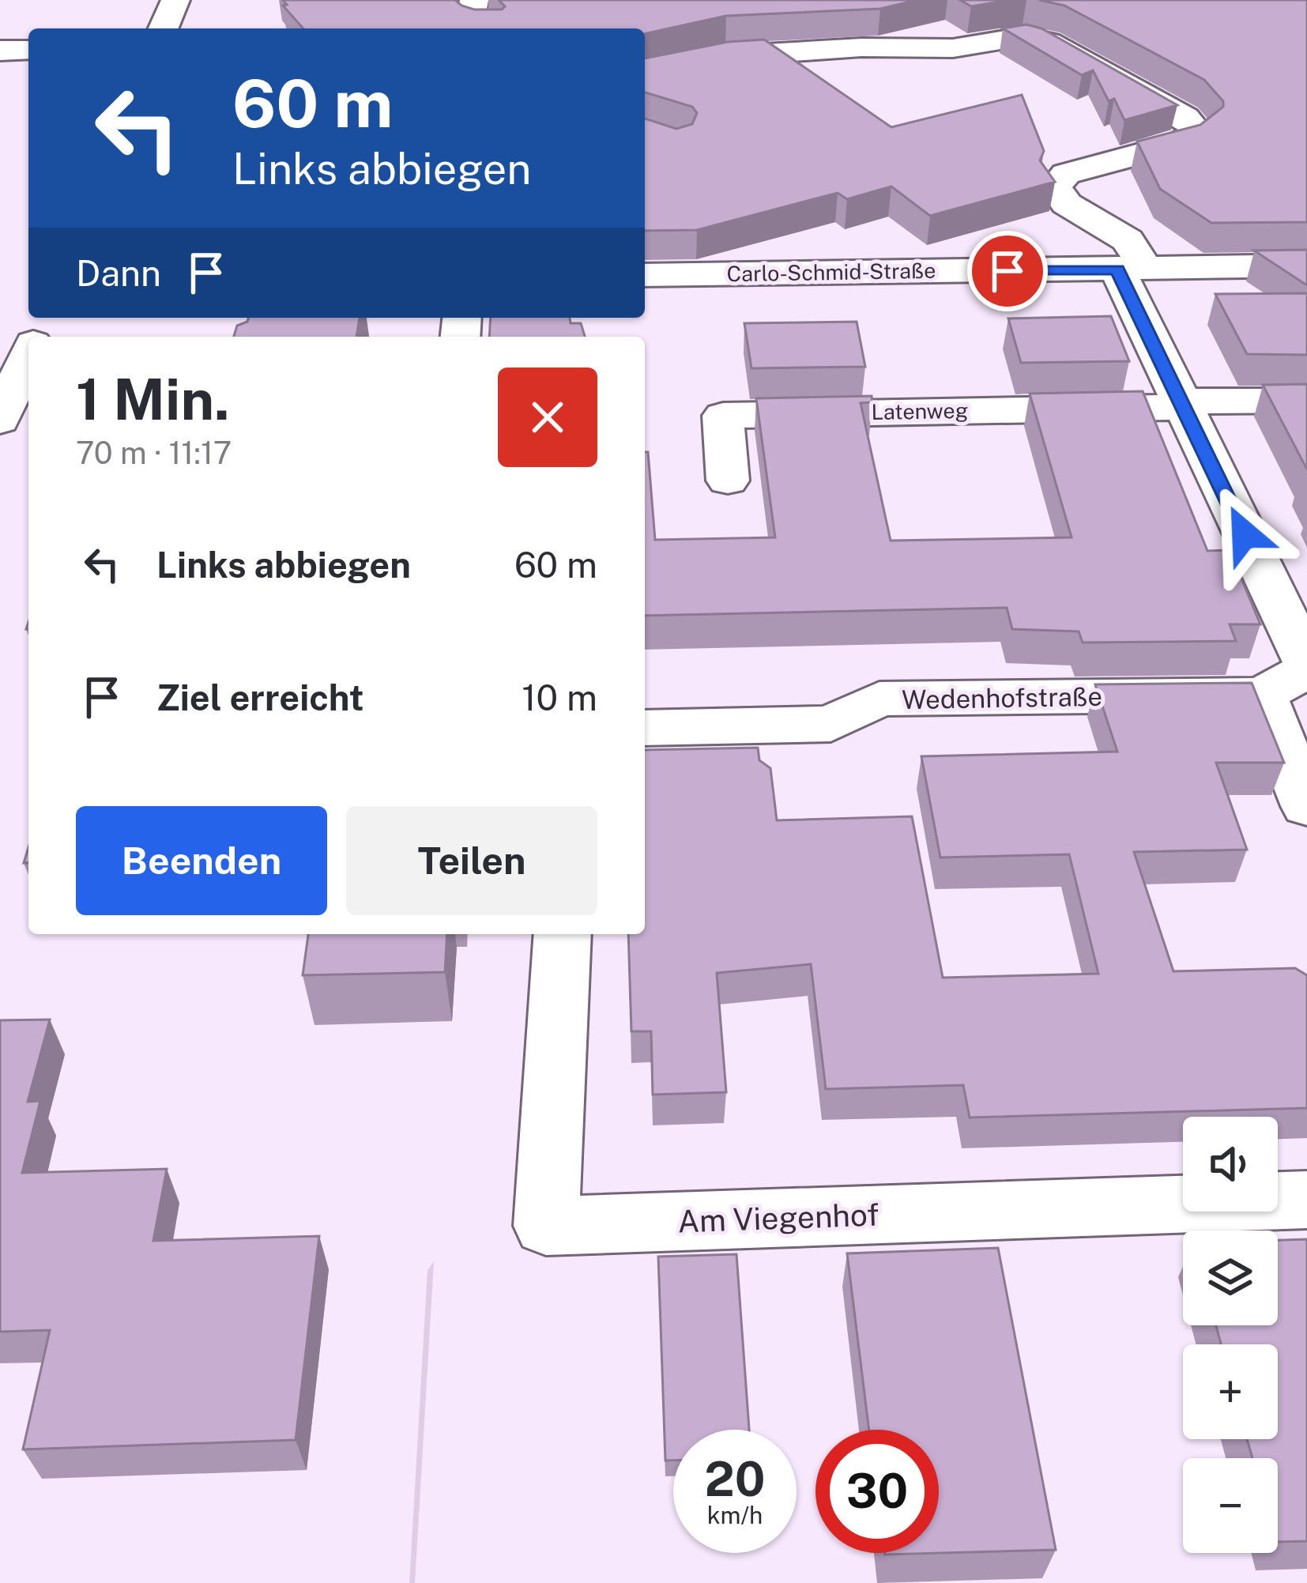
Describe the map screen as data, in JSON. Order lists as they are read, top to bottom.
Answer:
{
  "streets": {
    "street": [
      "Carlo-Schmid-Straße",
      "Latenweg",
      "Wedenhofstraße",
      "Am Viegenhof"
    ]
  },
  "page": {
    "turn": ["60 m", "Links abbiegen"],
    "then": "Dann",
    "heading": ["1 Min.", "70 m · 11:17"],
    "list": [
      {
        "name": "Links abbiegen",
        "value": "60 m"
      },
      {
        "name": "Ziel erreicht",
        "value": "10 m"
      }
    ],
    "buttons": ["Beenden", "Teilen"],
    "map_buttons": ["+", "−"],
    "speed": "20 km/h",
    "limit": "30"
  }
}
